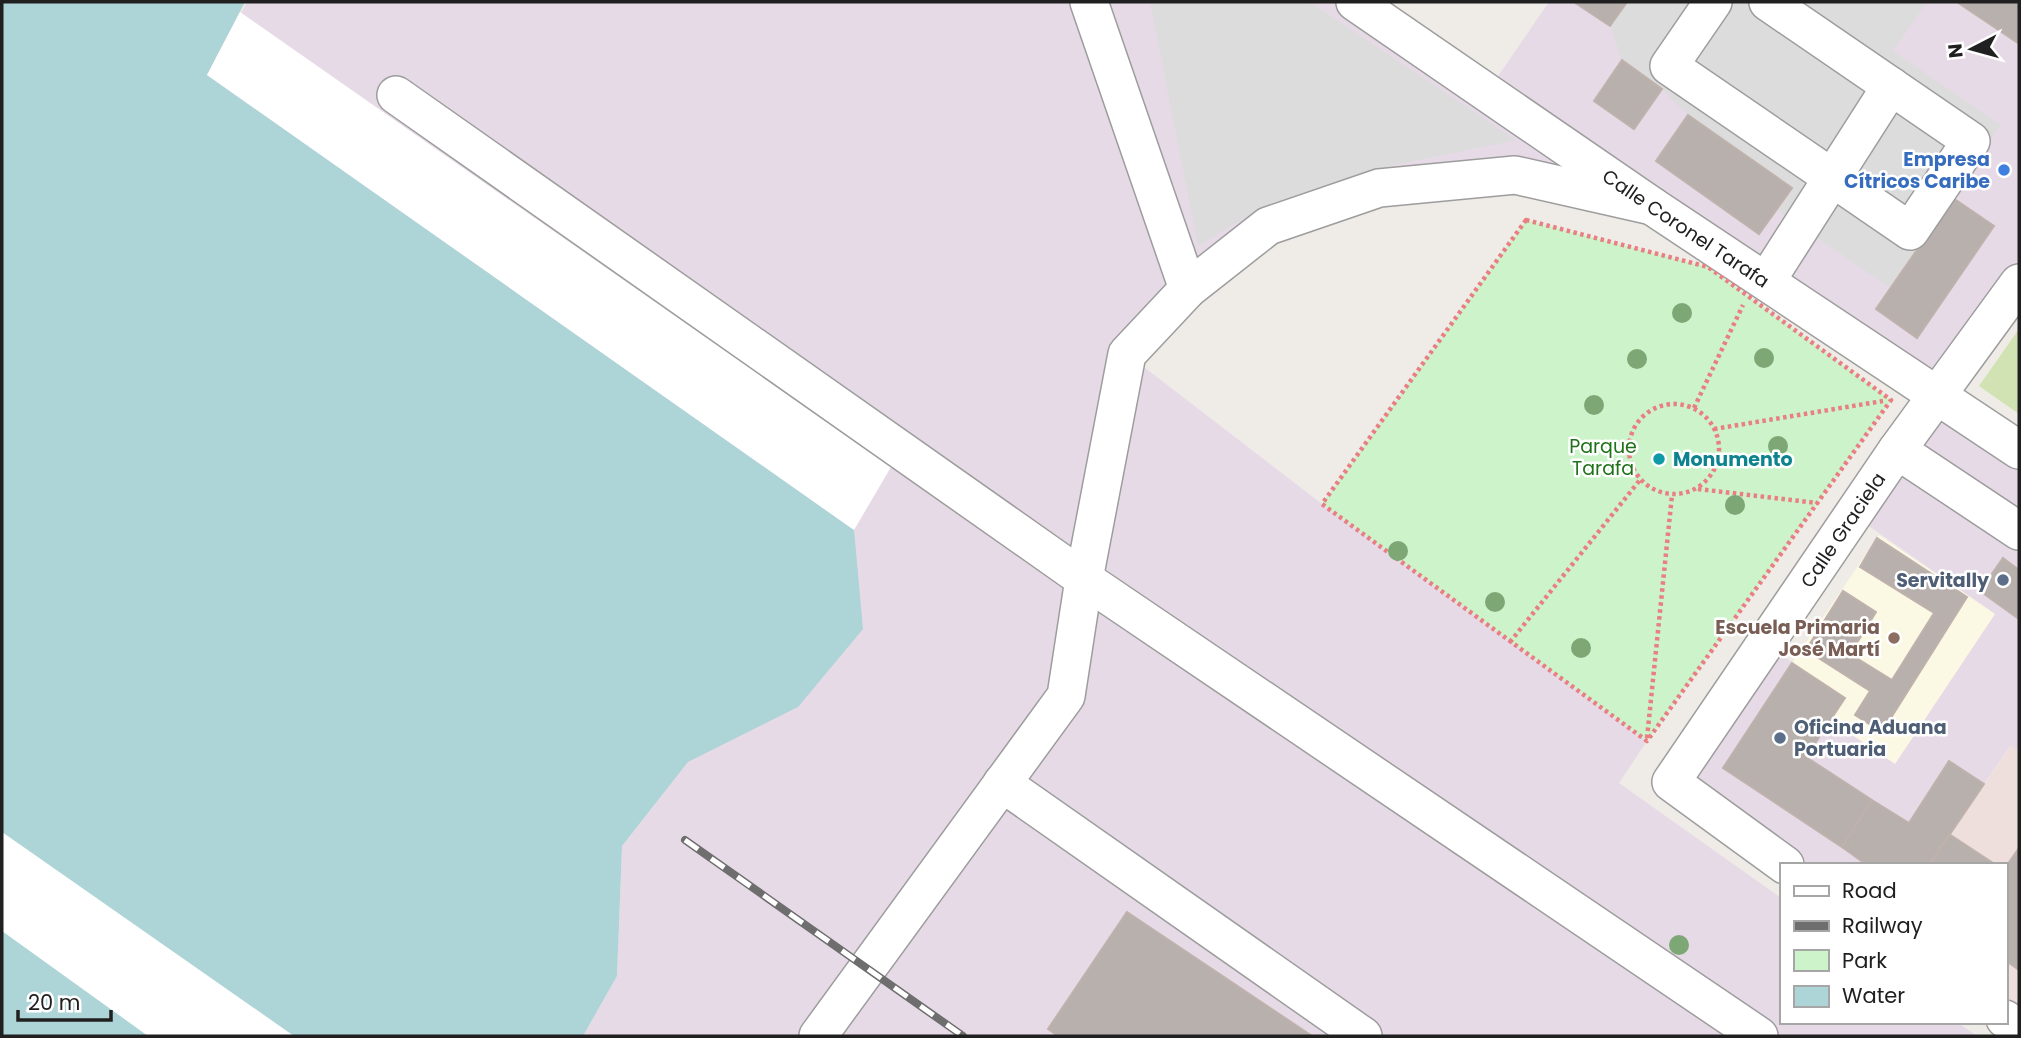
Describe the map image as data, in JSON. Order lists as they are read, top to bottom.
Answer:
{
  "streets": {
    "street": ["Calle Coronel Tarafa", "Calle Graciela"]
  },
  "crossings": [
    ["Calle Coronel Tarafa", "Calle Graciela"]
  ],
  "parks": ["Parque Tarafa"],
  "places": [
    "Empresa Cítricos Caribe",
    "Monumento",
    "Servitally",
    "Escuela Primaria José Martí",
    "Oficina Aduana Portuaria"
  ],
  "legend": [
    "Road",
    "Railway",
    "Park",
    "Water"
  ],
  "scale_bar": "20 m",
  "north": "left"
}
